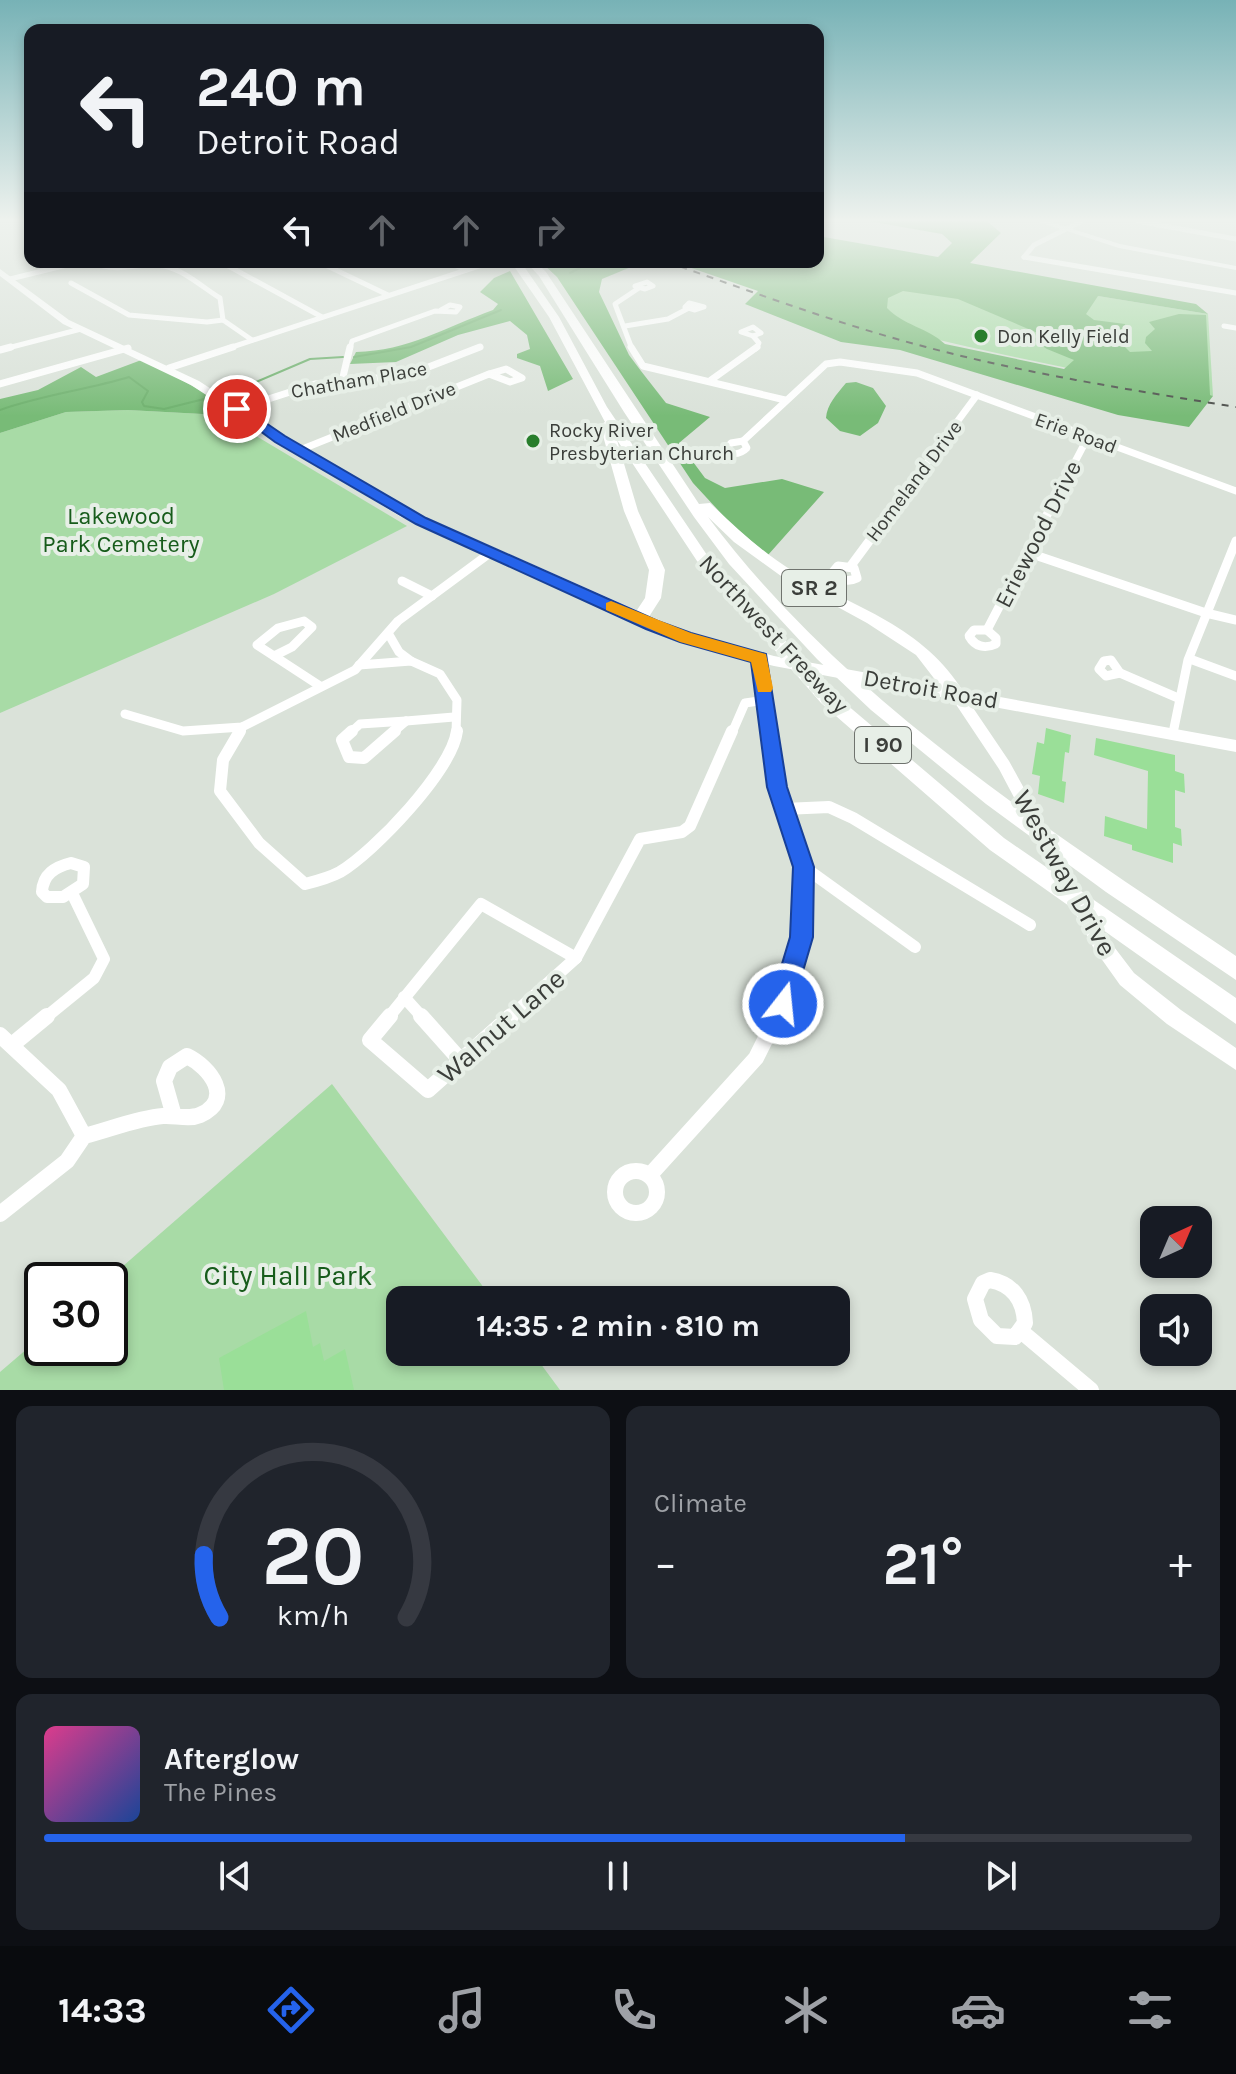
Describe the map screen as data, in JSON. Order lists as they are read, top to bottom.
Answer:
{
  "streets": {
    "highway": ["SR 2", "Northwest Freeway", "I 90"],
    "main road": ["Detroit Road", "Westway Drive"],
    "street": [
      "Chatham Place",
      "Medfield Drive",
      "Erie Road",
      "Homeland Drive",
      "Eriewood Drive",
      "Walnut Lane"
    ]
  },
  "crossings": [
    ["Chatham Place", "Detroit Road"],
    ["Medfield Drive", "Detroit Road"],
    ["Erie Road", "Homeland Drive"],
    ["Erie Road", "Eriewood Drive"],
    ["SR 2", "Northwest Freeway"],
    ["SR 2", "Detroit Road"],
    ["SR 2", "Westway Drive"],
    ["Detroit Road", "Westway Drive"]
  ],
  "parks": ["Lakewood Park Cemetery", "City Hall Park"],
  "places": ["Don Kelly Field", "Rocky River Presbyterian Church"],
  "north": "top right",
  "page": {
    "turn": ["240 m", "Detroit Road"],
    "limit": "30",
    "trip": "14:35 · 2 min · 810 m",
    "tile": "Climate",
    "heat": ["−", "21°", "+"],
    "song": ["Afterglow", "The Pines"],
    "tabs": "14:33",
    "gauge": ["20", "km/h"]
  }
}
